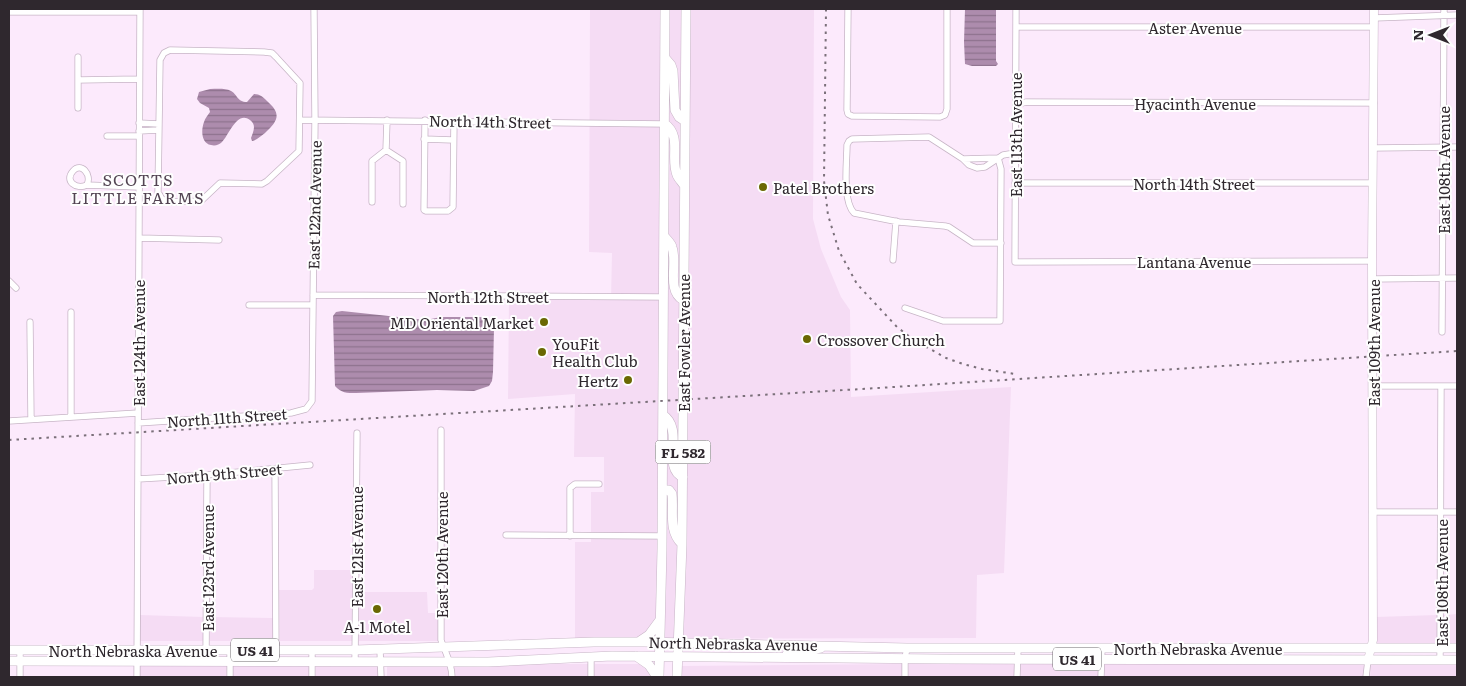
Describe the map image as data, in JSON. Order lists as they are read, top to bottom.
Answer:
{
  "streets": {
    "main road": [
      "East Fowler Avenue",
      "FL 582",
      "North Nebraska Avenue",
      "US 41"
    ],
    "street": [
      "Aster Avenue",
      "Hyacinth Avenue",
      "North 14th Street",
      "East 113th Avenue",
      "East 108th Avenue",
      "East 122nd Avenue",
      "Lantana Avenue",
      "North 12th Street",
      "East 124th Avenue",
      "East 109th Avenue",
      "North 11th Street",
      "North 9th Street",
      "East 121st Avenue",
      "East 120th Avenue",
      "East 123rd Avenue"
    ]
  },
  "crossings": [
    ["Aster Avenue", "East 113th Avenue"],
    ["Aster Avenue", "East 109th Avenue"],
    ["Hyacinth Avenue", "East 113th Avenue"],
    ["Hyacinth Avenue", "East 109th Avenue"],
    ["North 14th Street", "East 113th Avenue"],
    ["North 14th Street", "East 122nd Avenue"],
    ["North 14th Street", "East Fowler Avenue"],
    ["North 14th Street", "East 109th Avenue"],
    ["East 113th Avenue", "Lantana Avenue"],
    ["East 108th Avenue", "North Nebraska Avenue"],
    ["East 122nd Avenue", "North 12th Street"],
    ["East 122nd Avenue", "North 11th Street"],
    ["Lantana Avenue", "East 109th Avenue"],
    ["North 12th Street", "East Fowler Avenue"],
    ["East 124th Avenue", "North 11th Street"],
    ["East 124th Avenue", "North 9th Street"],
    ["East 124th Avenue", "North Nebraska Avenue"],
    ["East Fowler Avenue", "North Nebraska Avenue"],
    ["East 109th Avenue", "North Nebraska Avenue"],
    ["North 9th Street", "East 123rd Avenue"],
    ["East 121st Avenue", "North Nebraska Avenue"],
    ["East 120th Avenue", "North Nebraska Avenue"],
    ["East 123rd Avenue", "North Nebraska Avenue"]
  ],
  "districts": ["SCOTTS LITTLE FARMS"],
  "places": [
    "Patel Brothers",
    "MD Oriental Market",
    "Crossover Church",
    "YouFit Health Club",
    "Hertz",
    "A-1 Motel"
  ],
  "north": "left"
}
